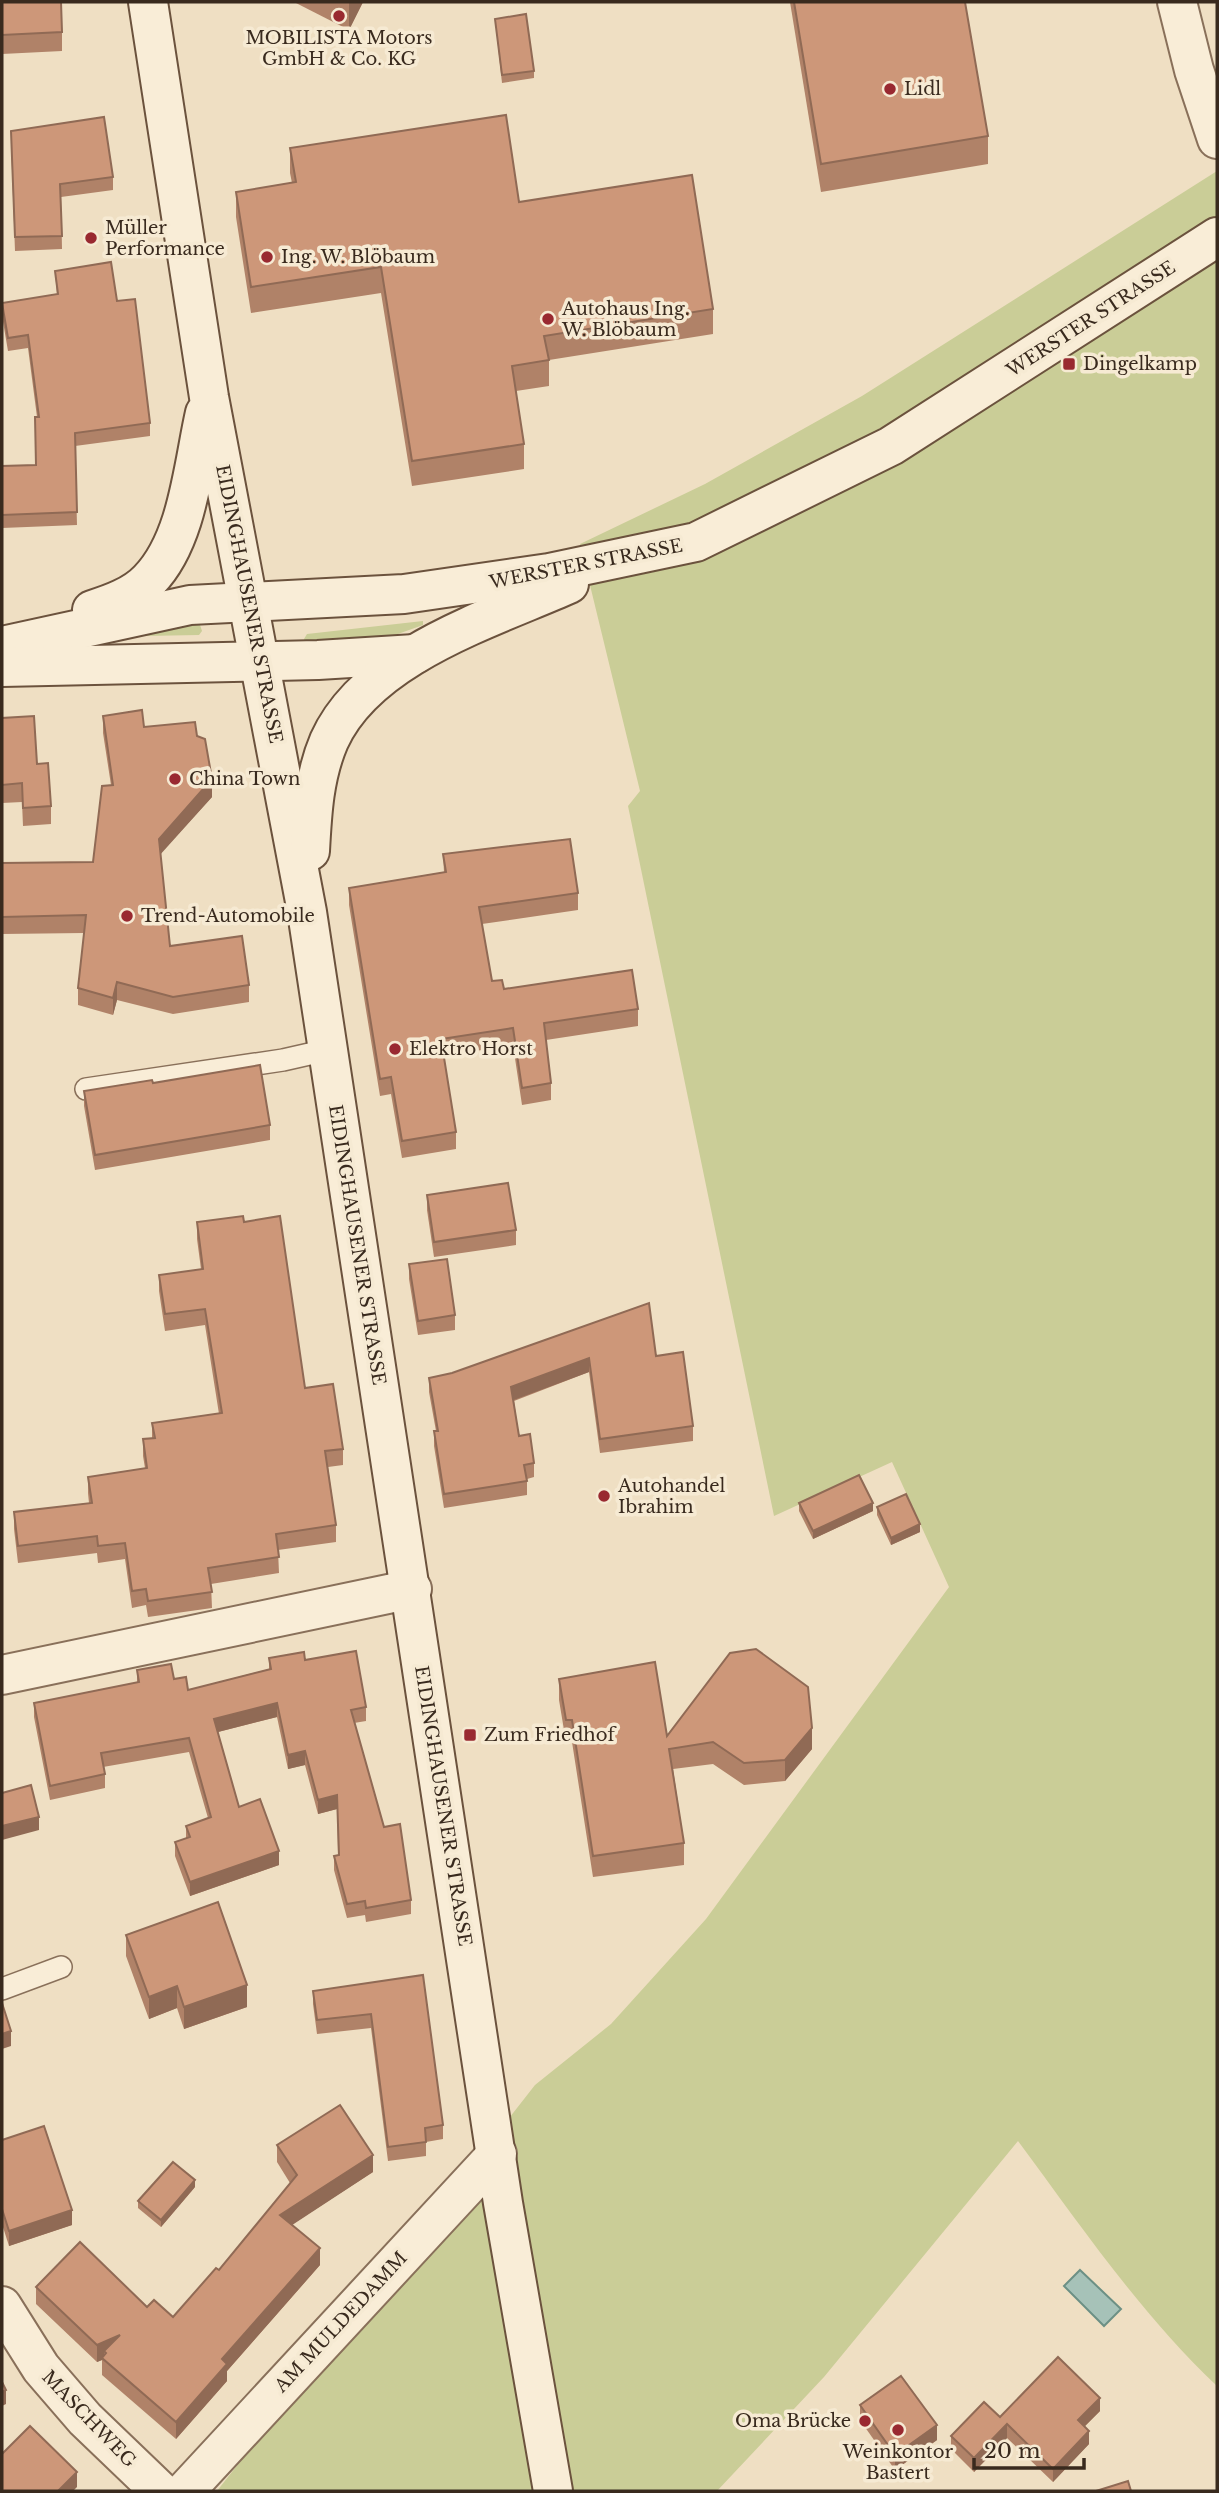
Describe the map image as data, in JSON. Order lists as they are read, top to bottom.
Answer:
{
  "streets": {
    "main road": [
      "WERSTER STRASSE",
      "EIDINGHAUSENER STRASSE",
      "AM MULDEDAMM",
      "MASCHWEG"
    ]
  },
  "crossings": [
    ["WERSTER STRASSE", "EIDINGHAUSENER STRASSE"],
    ["EIDINGHAUSENER STRASSE", "AM MULDEDAMM"]
  ],
  "places": {
    "other": [
      "MOBILISTA Motors GmbH & Co. KG",
      "Lidl",
      "Müller Performance",
      "Ing. W. Blöbaum",
      "Autohaus Ing. W. Blöbaum",
      "China Town",
      "Trend-Automobile",
      "Elektro Horst",
      "Autohandel Ibrahim",
      "Oma Brücke",
      "Weinkontor Bastert"
    ],
    "transit": ["Dingelkamp", "Zum Friedhof"]
  },
  "scale_bar": "20 m"
}
